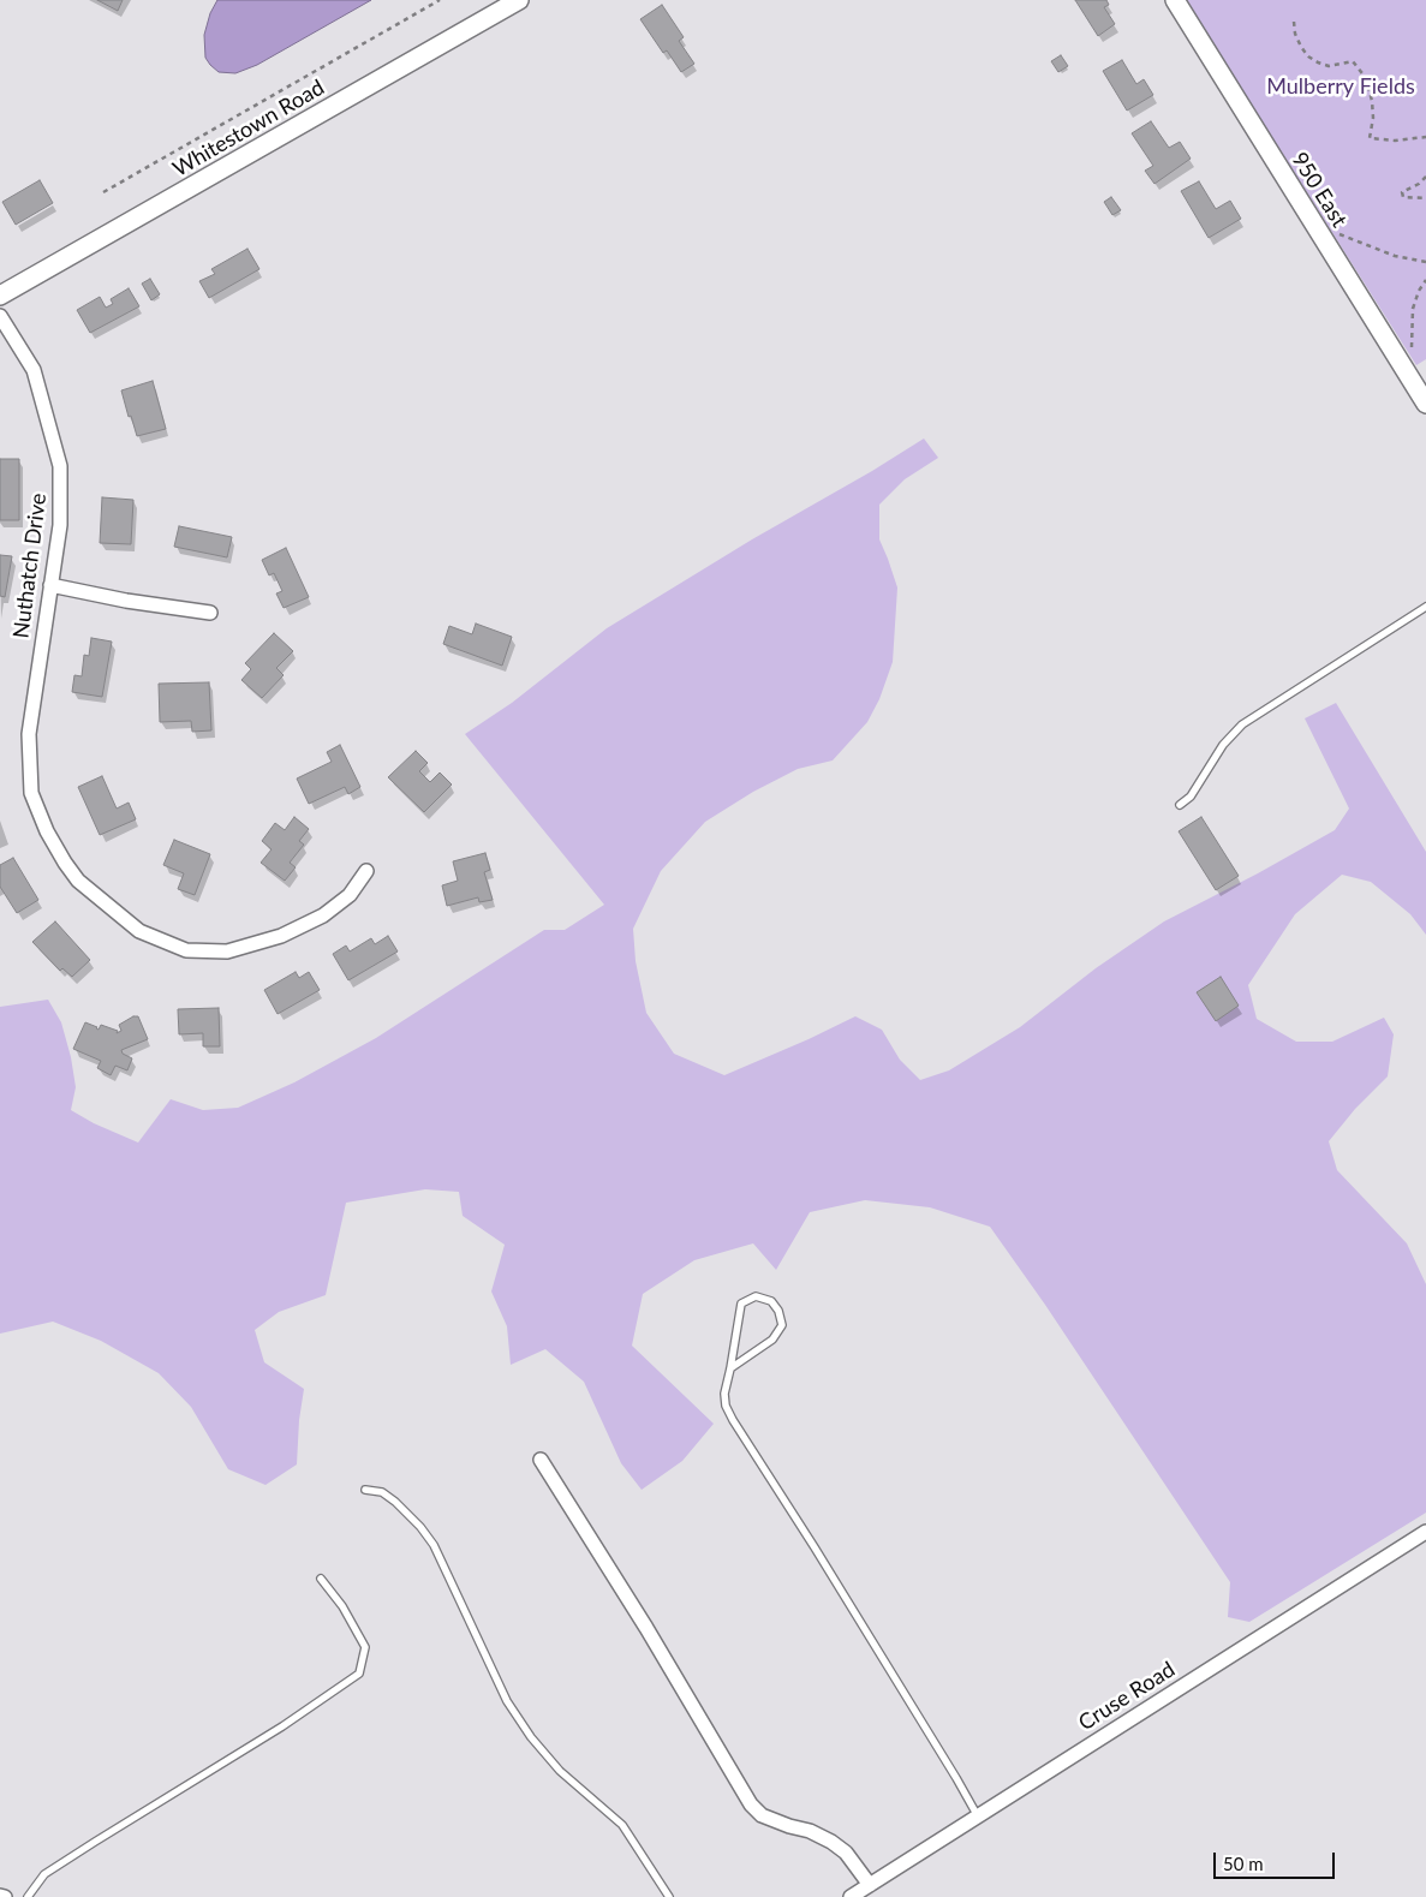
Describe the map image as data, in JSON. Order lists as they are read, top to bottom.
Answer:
{
  "streets": {
    "street": [
      "Whitestown Road",
      "950 East",
      "Nuthatch Drive",
      "Cruse Road"
    ]
  },
  "parks": ["Mulberry Fields"],
  "scale_bar": "50 m"
}
